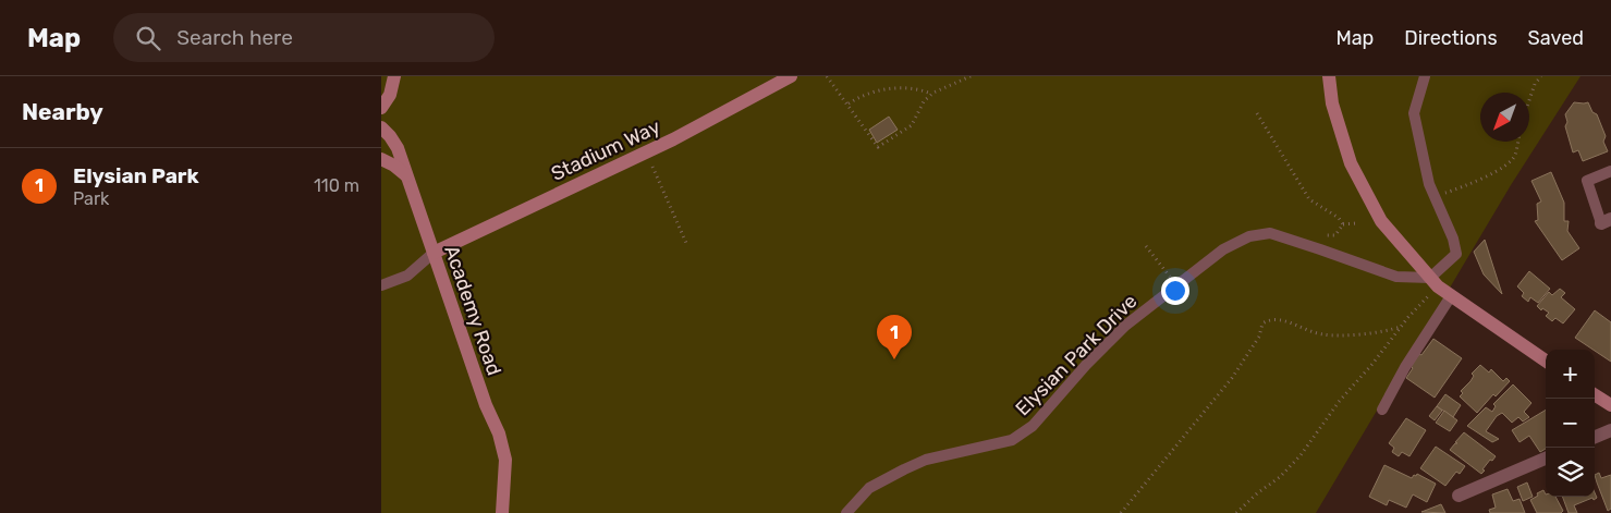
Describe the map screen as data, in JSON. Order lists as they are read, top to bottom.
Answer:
{
  "streets": {
    "street": ["Stadium Way", "Academy Road"],
    "lane": ["Elysian Park Drive"]
  },
  "crossings": [
    ["Stadium Way", "Academy Road"]
  ],
  "north": "bottom left",
  "page": {
    "header": "Map",
    "search": "Search here",
    "nav": ["Map", "Directions", "Saved"],
    "heading": "Nearby",
    "list": [
      {
        "mark": "1",
        "name": "Elysian Park",
        "note": "Park",
        "value": "110 m"
      }
    ],
    "pins": "1",
    "map_buttons": ["+", "−"]
  }
}
